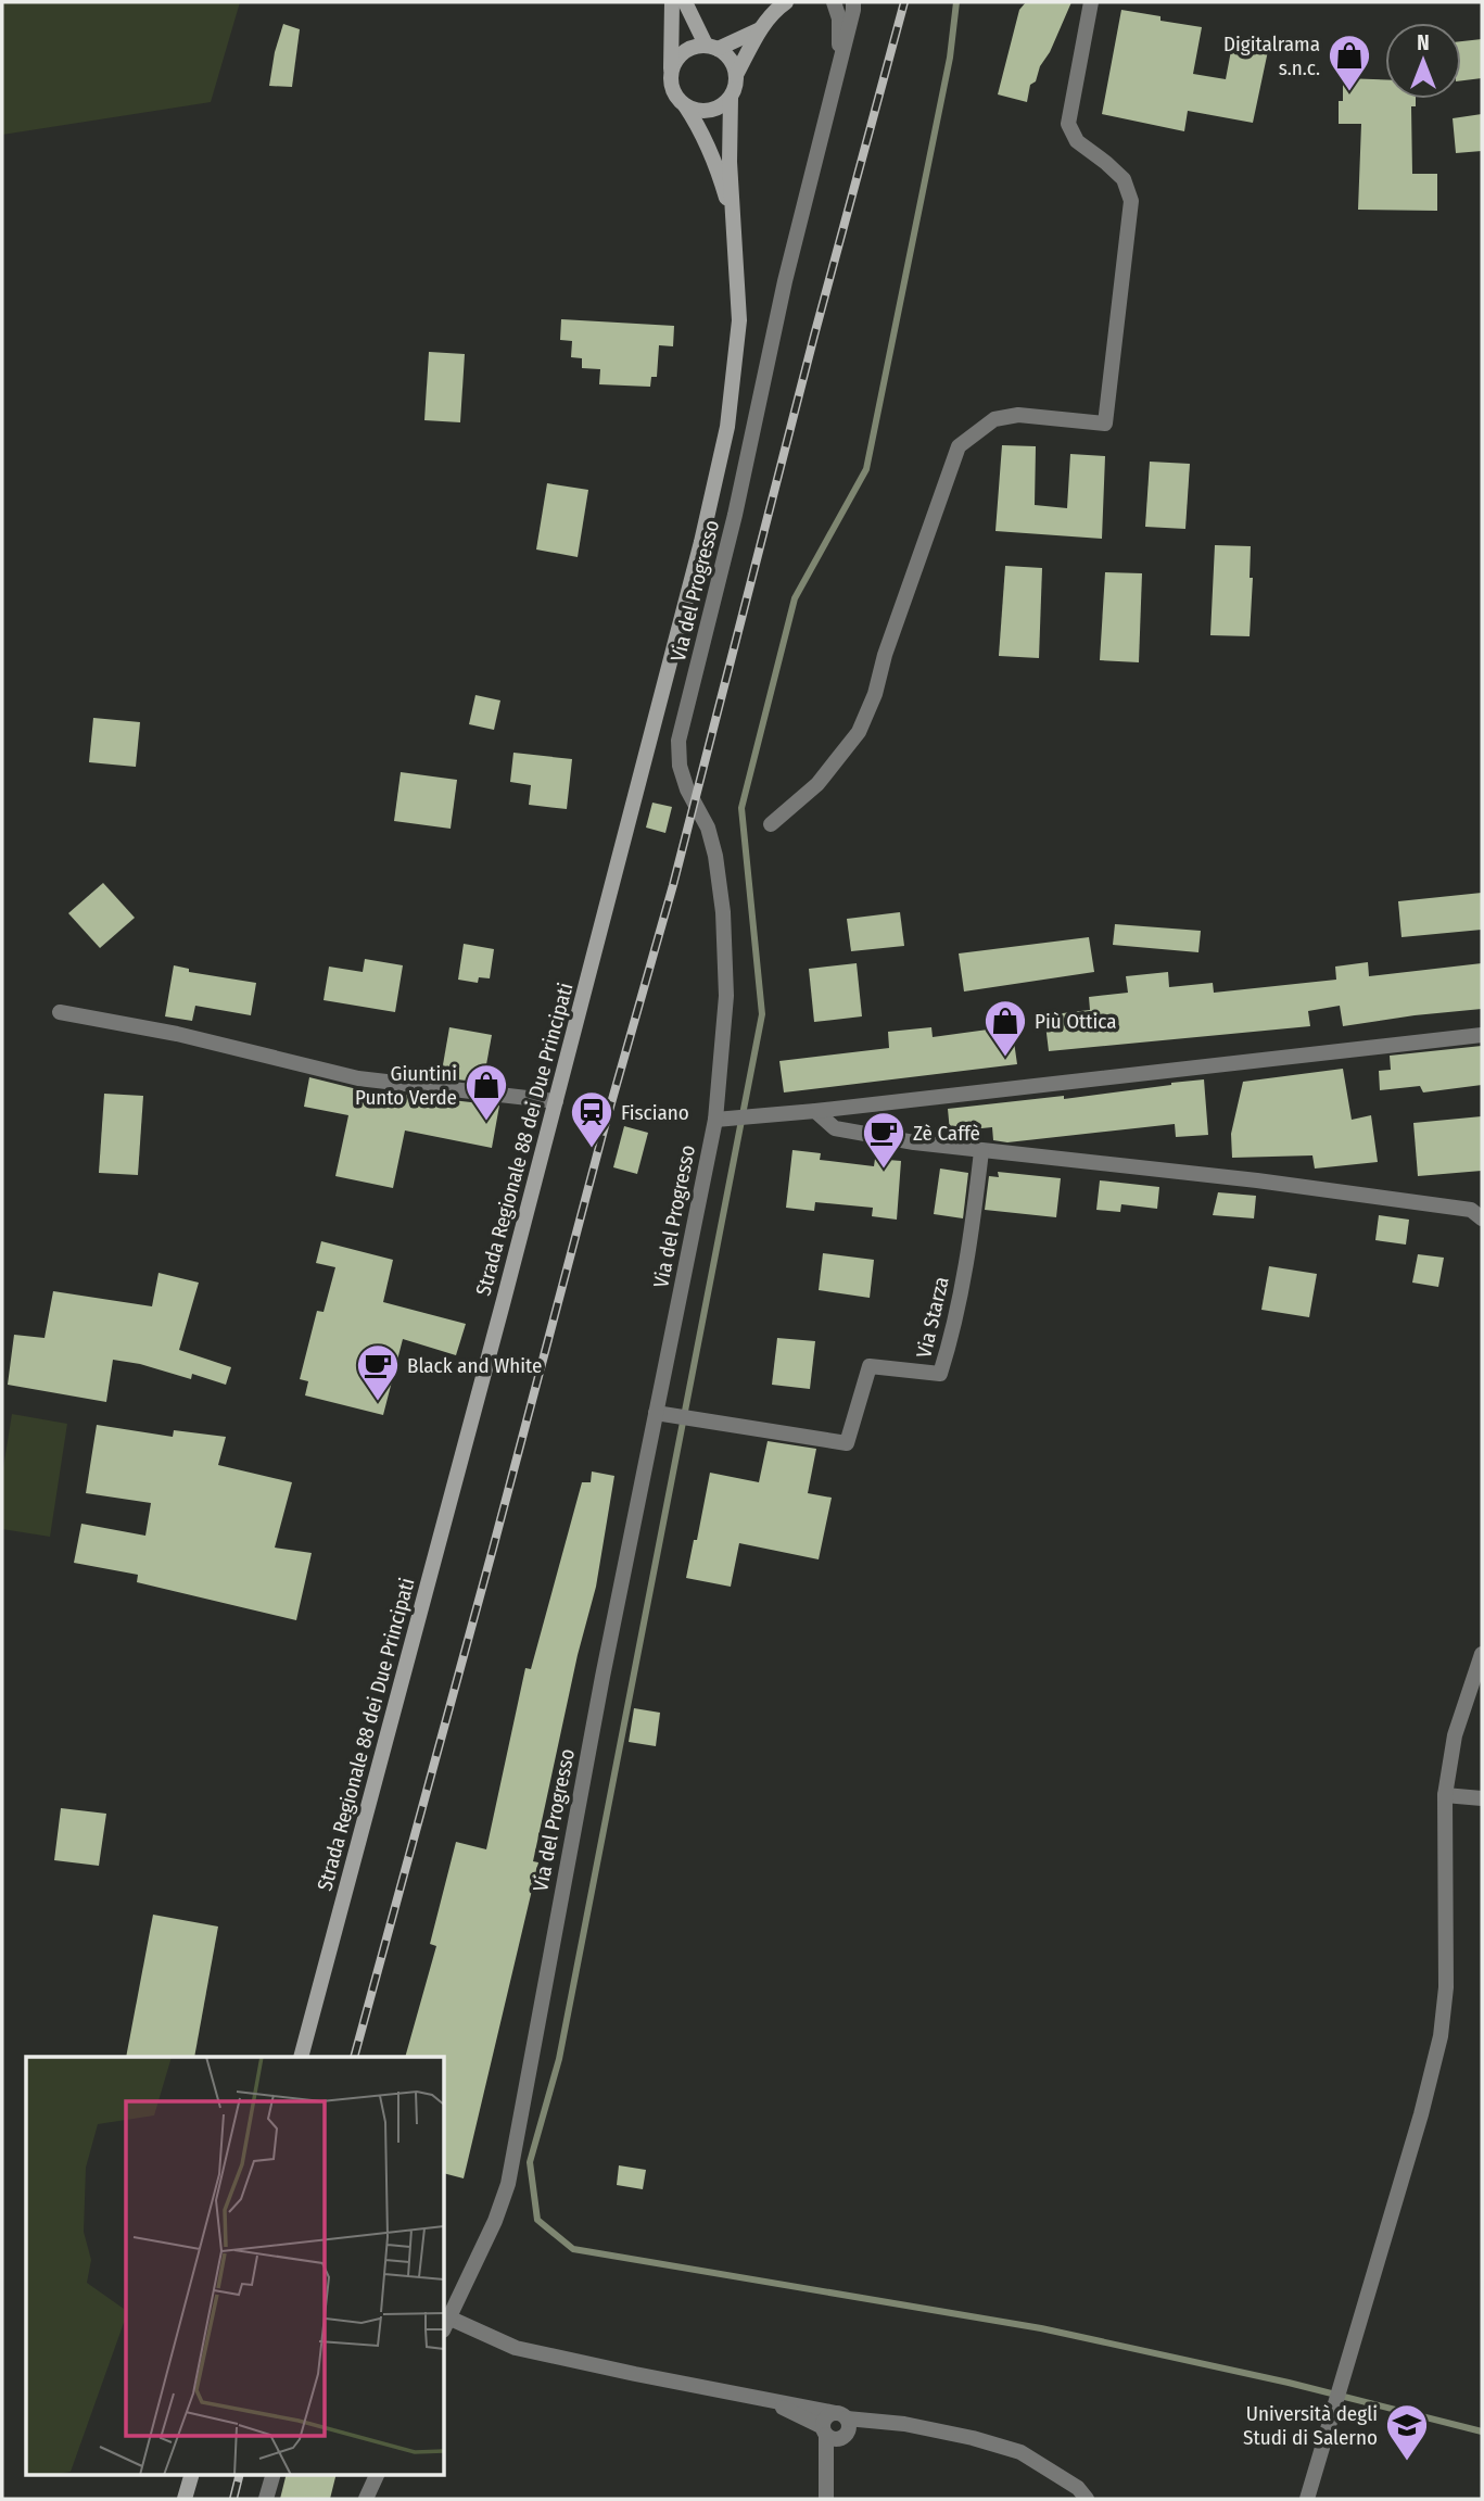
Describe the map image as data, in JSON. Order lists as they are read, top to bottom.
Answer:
{
  "streets": {
    "main road": ["Strada Regionale 88 dei Due Principati"],
    "street": ["Via del Progresso", "Via Starza"]
  },
  "crossings": [
    ["Via del Progresso", "Via Starza"]
  ],
  "places": {
    "shop": ["Digitalrama s.n.c.", "Più Ottica", "Giuntini Punto Verde"],
    "station": ["Fisciano"],
    "cafe": ["Zè Caffè", "Black and White"],
    "school or university": ["Università degli Studi di Salerno"]
  },
  "north": "top"
}
